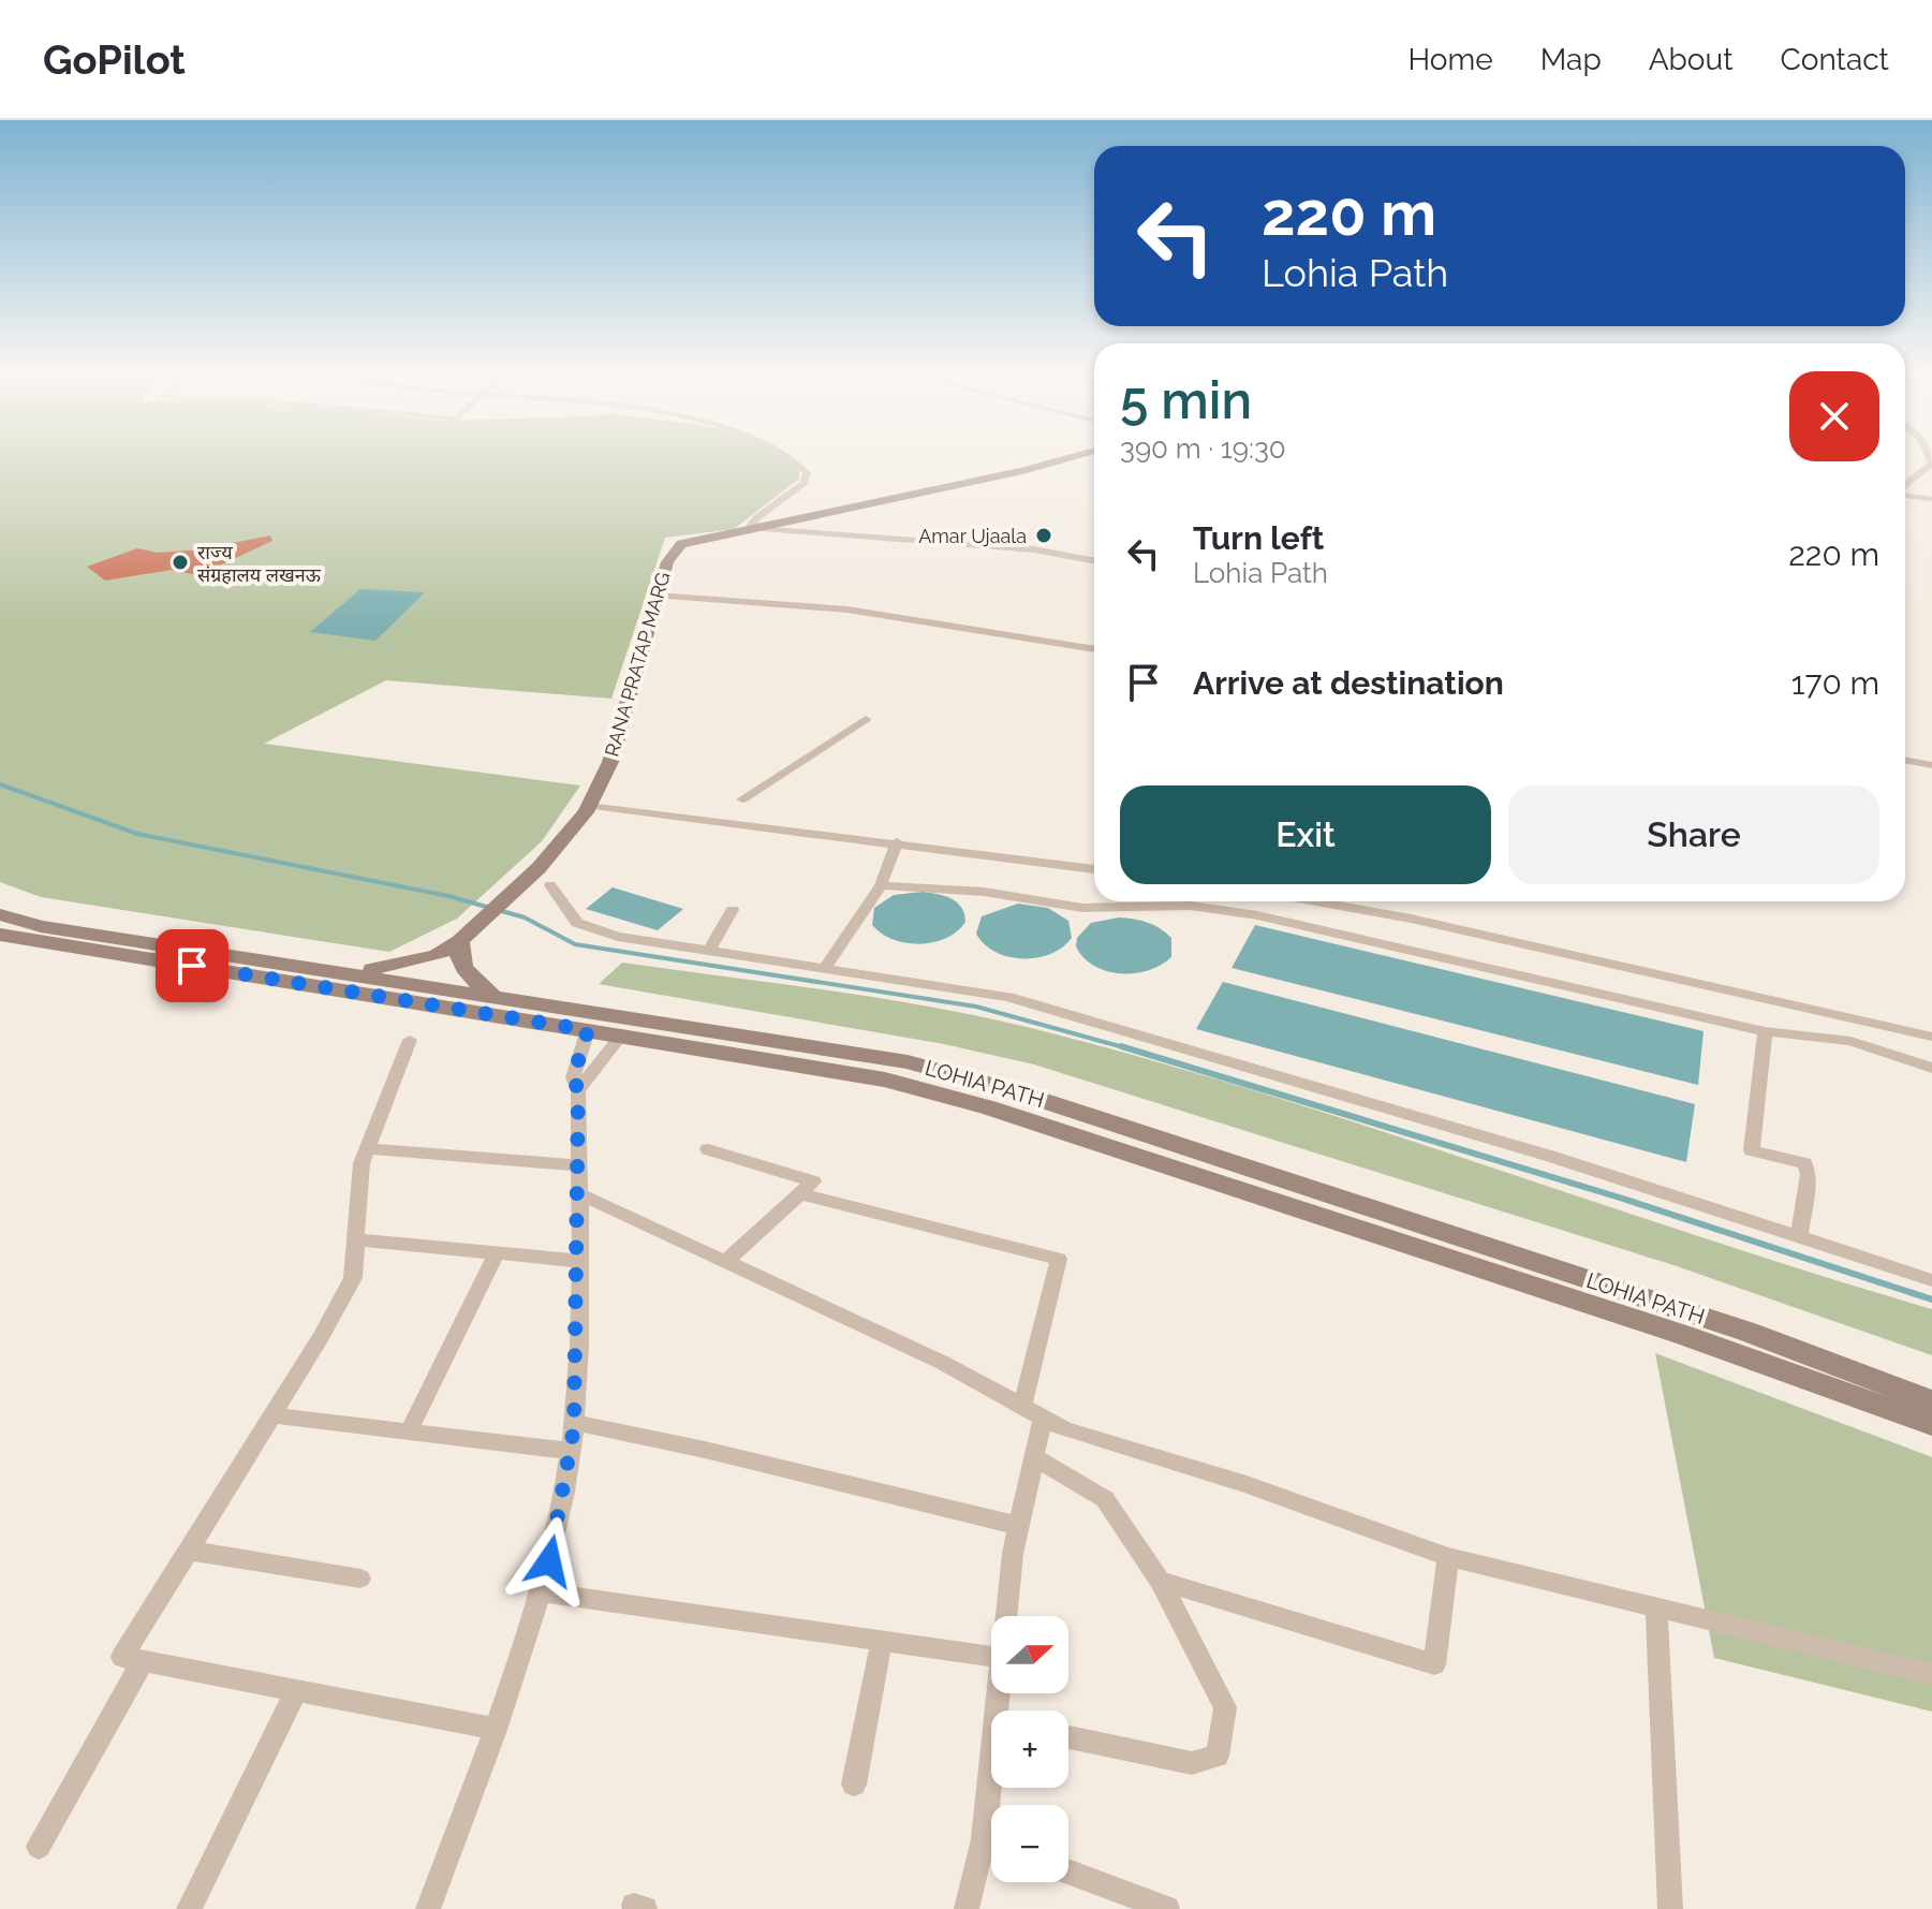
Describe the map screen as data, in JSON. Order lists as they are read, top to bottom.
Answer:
{
  "streets": {
    "main road": ["RANA PRATAP MARG", "LOHIA PATH"]
  },
  "crossings": [
    ["RANA PRATAP MARG", "LOHIA PATH"]
  ],
  "places": ["Amar Ujaala", "राज्य संग्रहालय लखनऊ"],
  "north": "right",
  "page": {
    "header": "GoPilot",
    "nav": [
      "Home",
      "Map",
      "About",
      "Contact"
    ],
    "turn": ["220 m", "Lohia Path"],
    "heading": ["5 min", "390 m · 19:30"],
    "list": [
      {
        "name": "Turn left",
        "note": "Lohia Path",
        "value": "220 m"
      },
      {
        "name": "Arrive at destination",
        "value": "170 m"
      }
    ],
    "buttons": ["Exit", "Share"],
    "map_buttons": ["+", "−"]
  }
}
